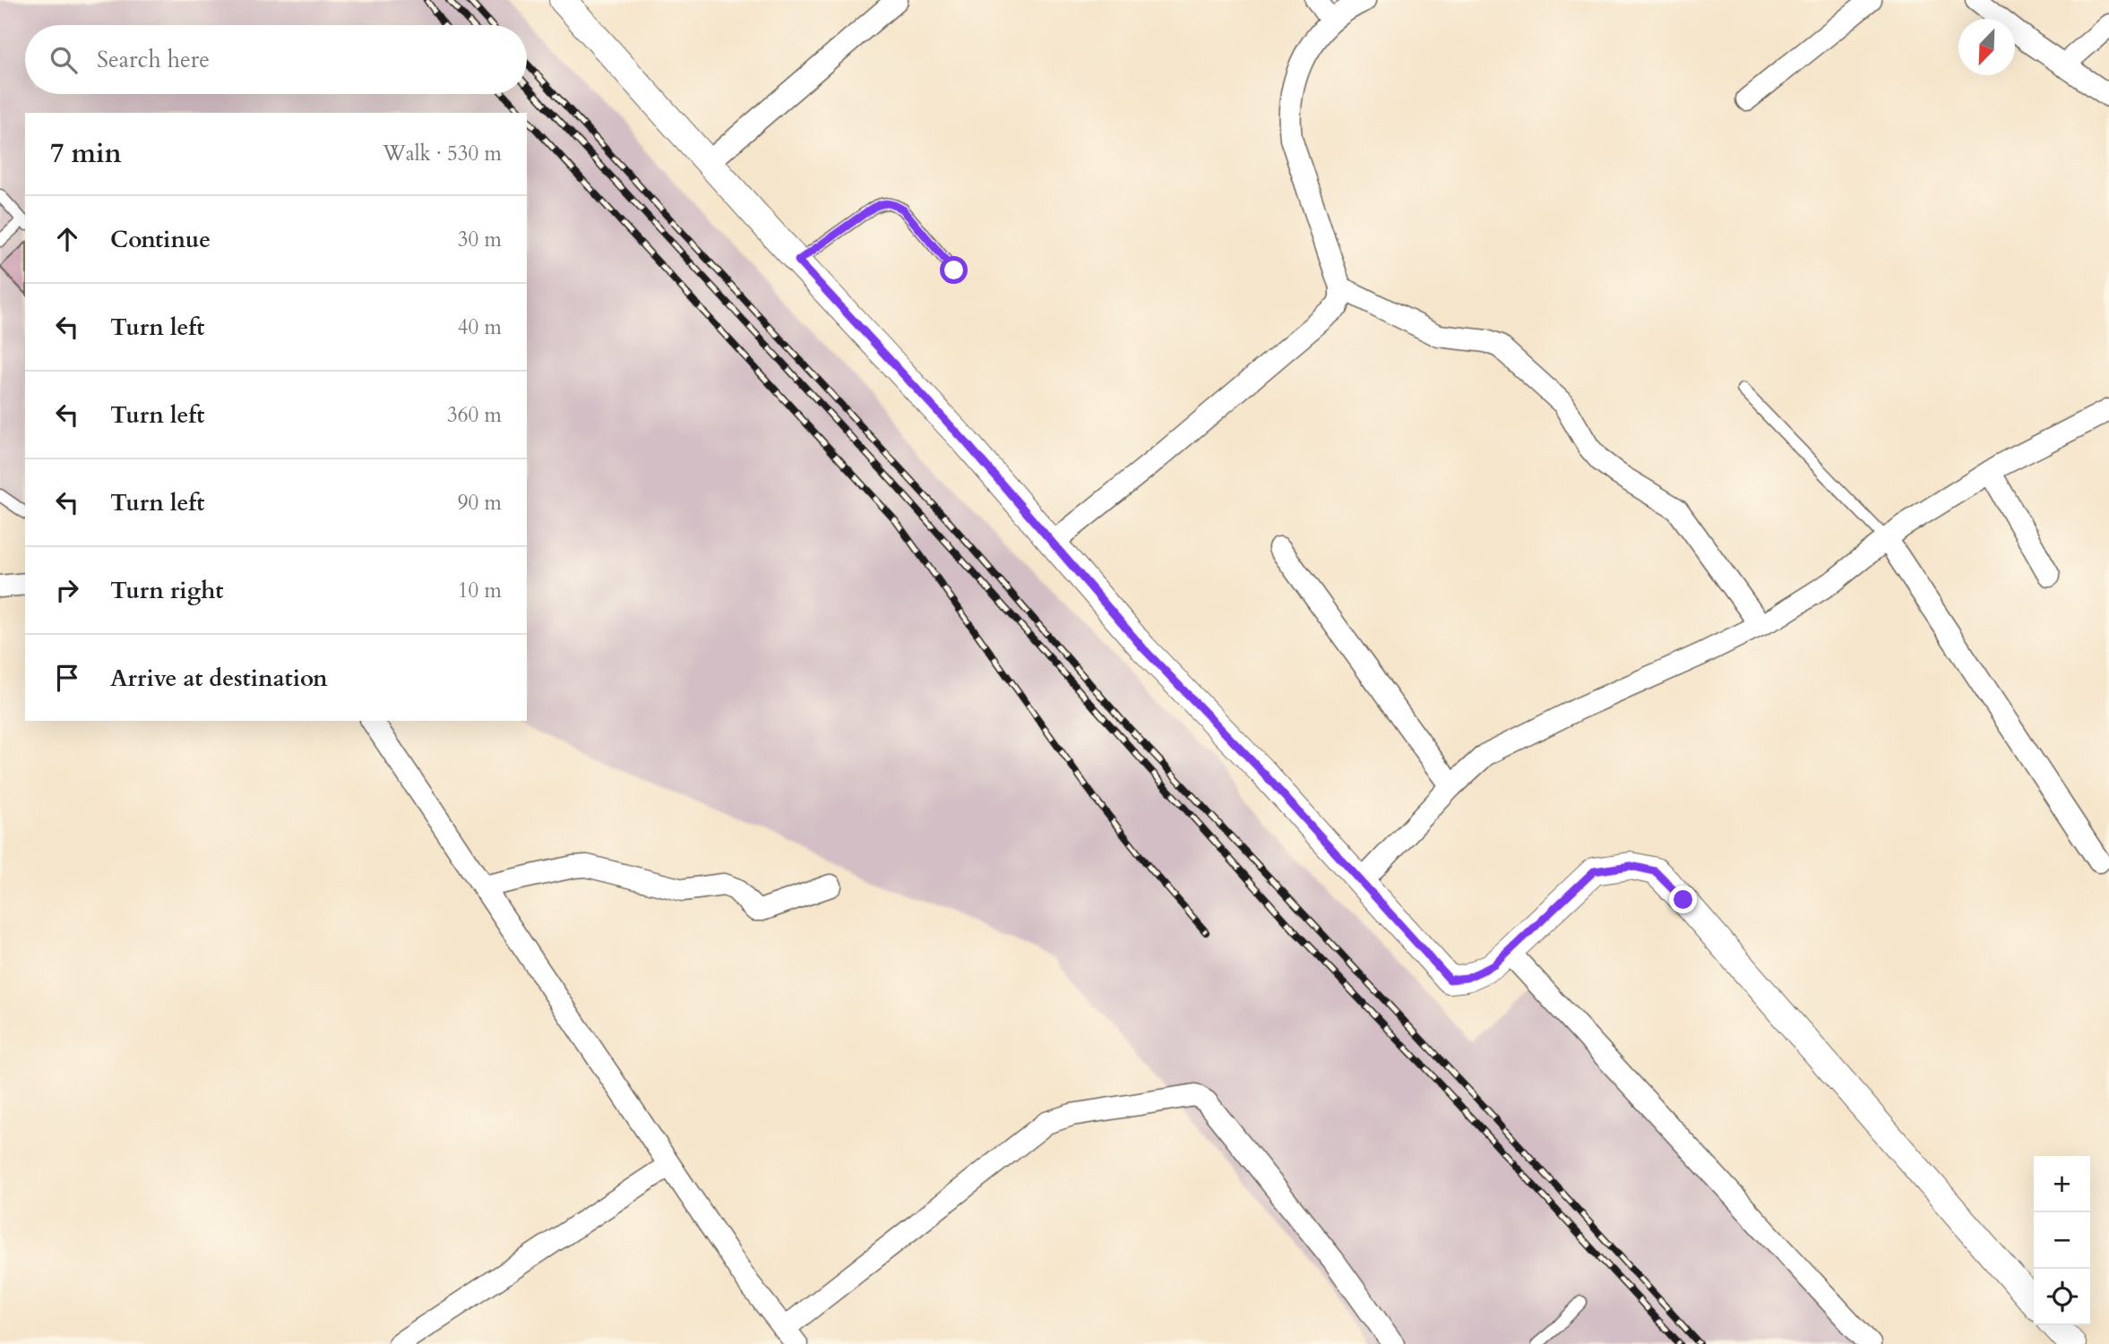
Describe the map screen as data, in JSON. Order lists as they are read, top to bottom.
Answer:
{
  "north": "bottom left",
  "page": {
    "search": "Search here",
    "heading": ["7 min", "Walk · 530 m"],
    "list": [
      ["Continue", "30 m"],
      ["Turn left", "40 m"],
      ["Turn left", "360 m"],
      ["Turn left", "90 m"],
      ["Turn right", "10 m"],
      "Arrive at destination"
    ],
    "map_buttons": ["+", "−"]
  }
}
